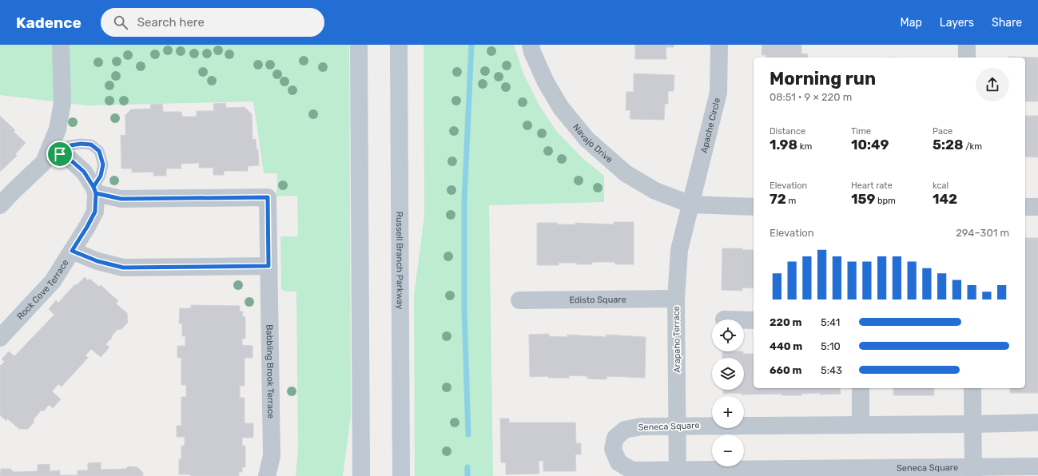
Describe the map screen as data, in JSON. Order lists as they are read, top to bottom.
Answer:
{
  "streets": {
    "main road": ["Russell Branch Parkway"],
    "street": [
      "Apache Circle",
      "Navajo Drive",
      "Rock Cove Terrace",
      "Edisto Square",
      "Arapaho Terrace",
      "Babbling Brook Terrace",
      "Seneca Square"
    ]
  },
  "crossings": [
    ["Apache Circle", "Navajo Drive"],
    ["Apache Circle", "Arapaho Terrace"],
    ["Navajo Drive", "Arapaho Terrace"],
    ["Rock Cove Terrace", "Babbling Brook Terrace"],
    ["Edisto Square", "Arapaho Terrace"],
    ["Arapaho Terrace", "Seneca Square"]
  ],
  "page": {
    "header": "Kadence",
    "search": "Search here",
    "nav": ["Map", "Layers", "Share"],
    "heading": ["Morning run", "08:51 · 9 × 220 m"],
    "stats": [
      ["Distance", "1.98 km"],
      ["Time", "10:49"],
      ["Pace", "5:28 /km"],
      ["Elevation", "72 m"],
      ["Heart rate", "159 bpm"],
      ["kcal", "142"]
    ],
    "chart": ["Elevation", "294–301 m"],
    "list": [
      {
        "name": "220 m",
        "note": "5:41"
      },
      {
        "name": "440 m",
        "note": "5:10"
      },
      {
        "name": "660 m",
        "note": "5:43"
      }
    ],
    "map_buttons": ["+", "−"]
  }
}
